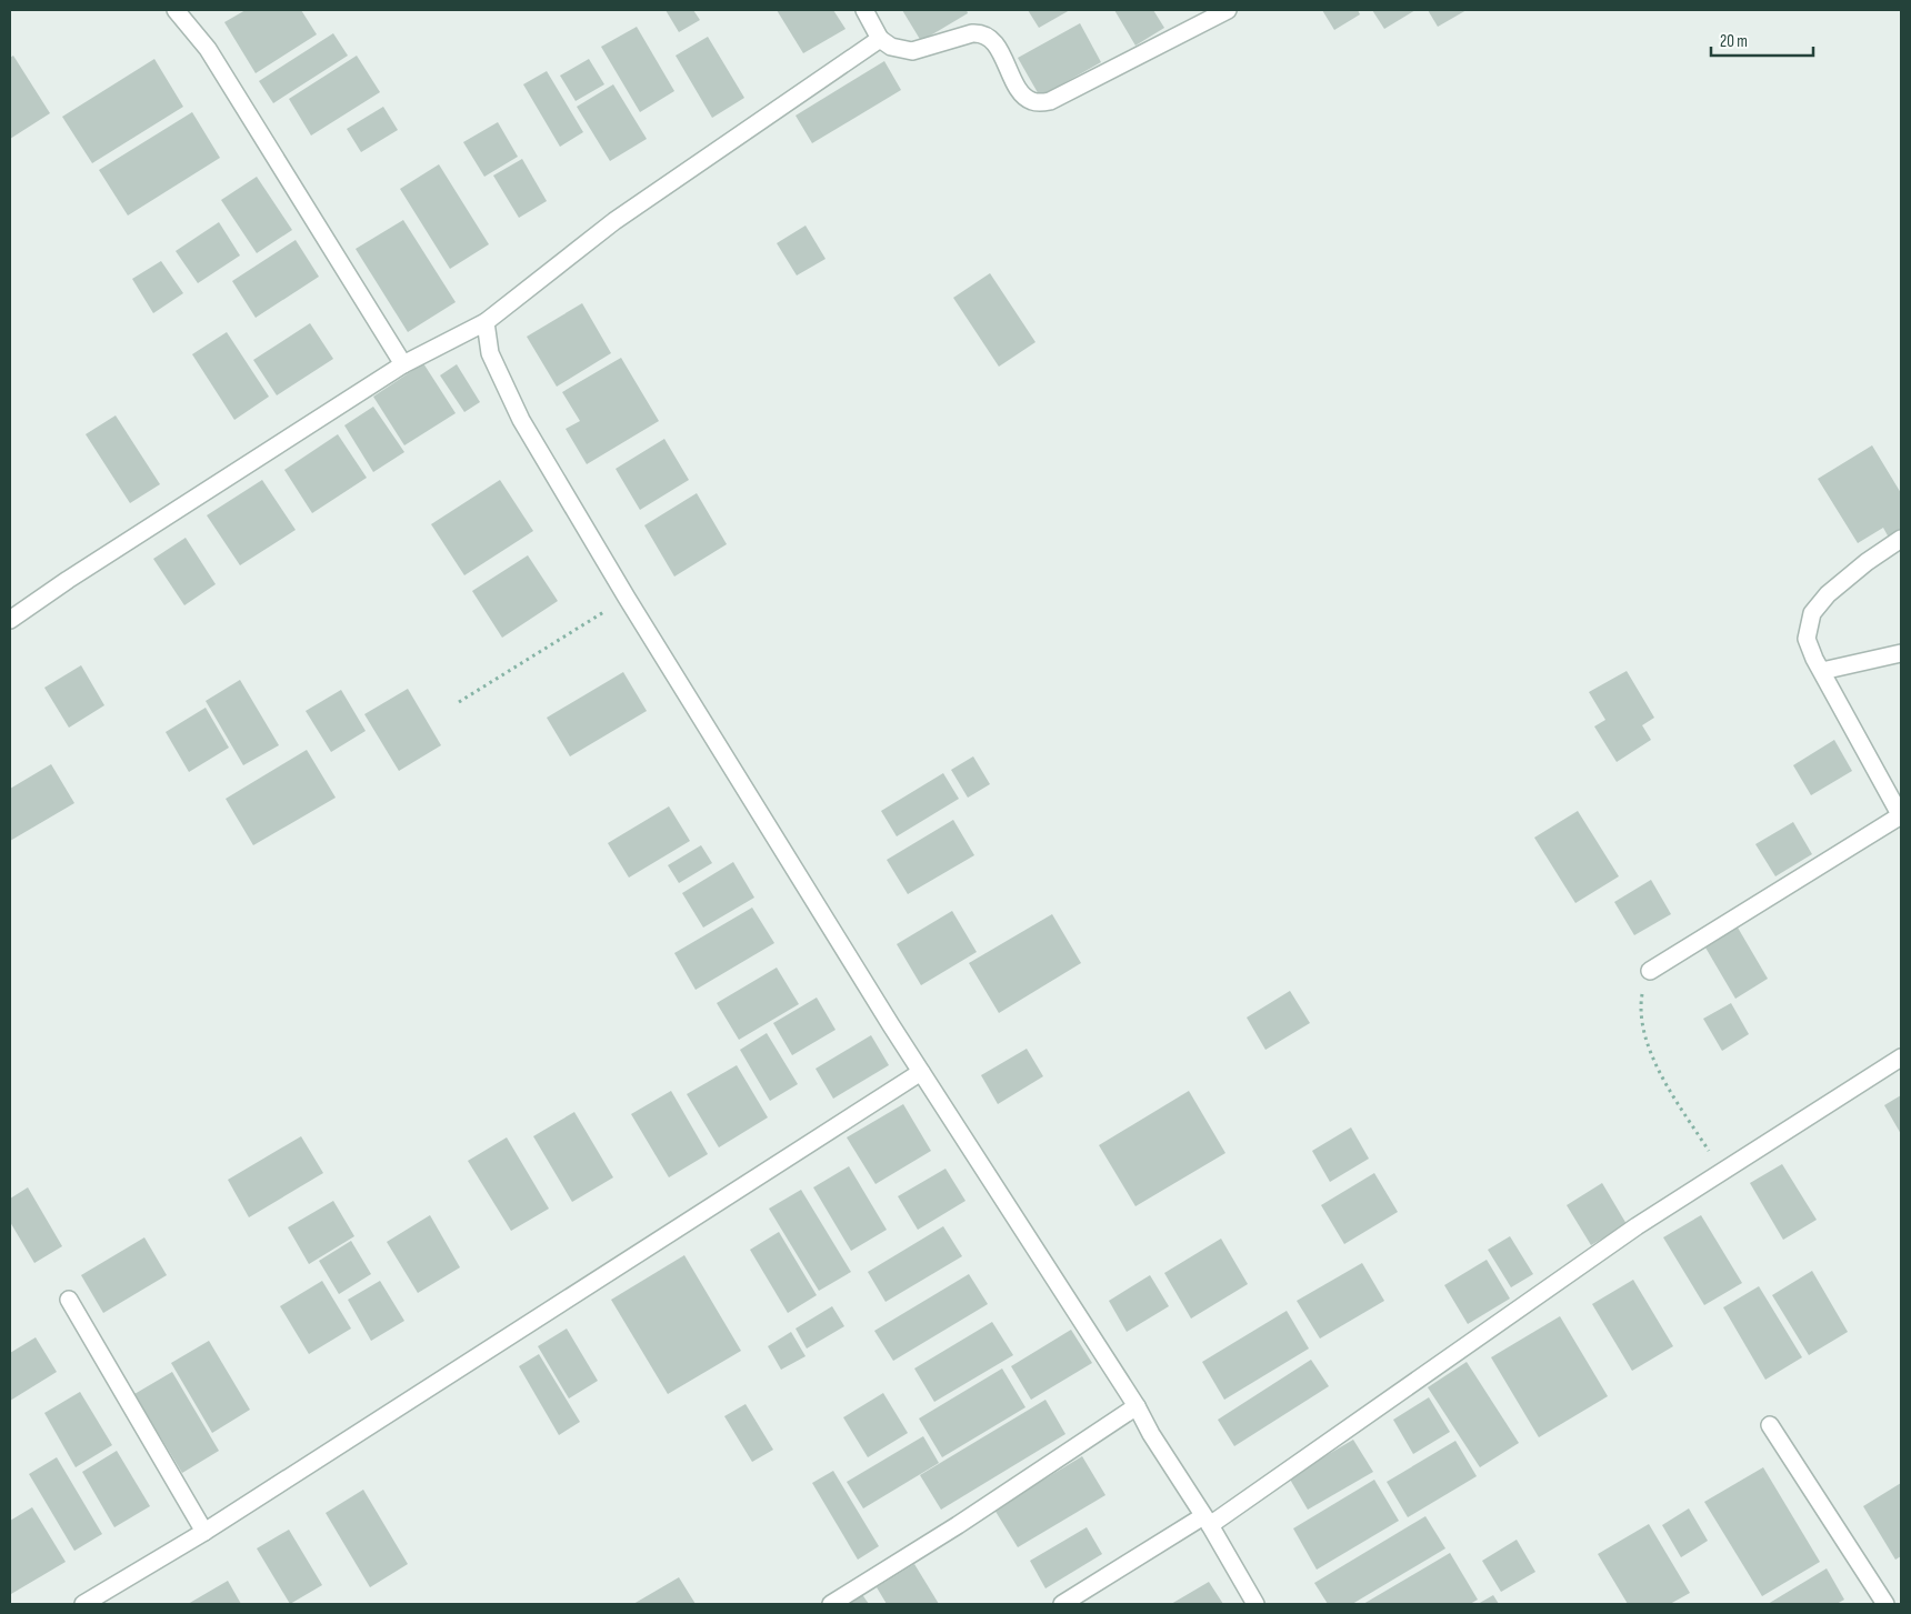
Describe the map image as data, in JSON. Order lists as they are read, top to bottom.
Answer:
{
  "scale_bar": "20 m"
}
